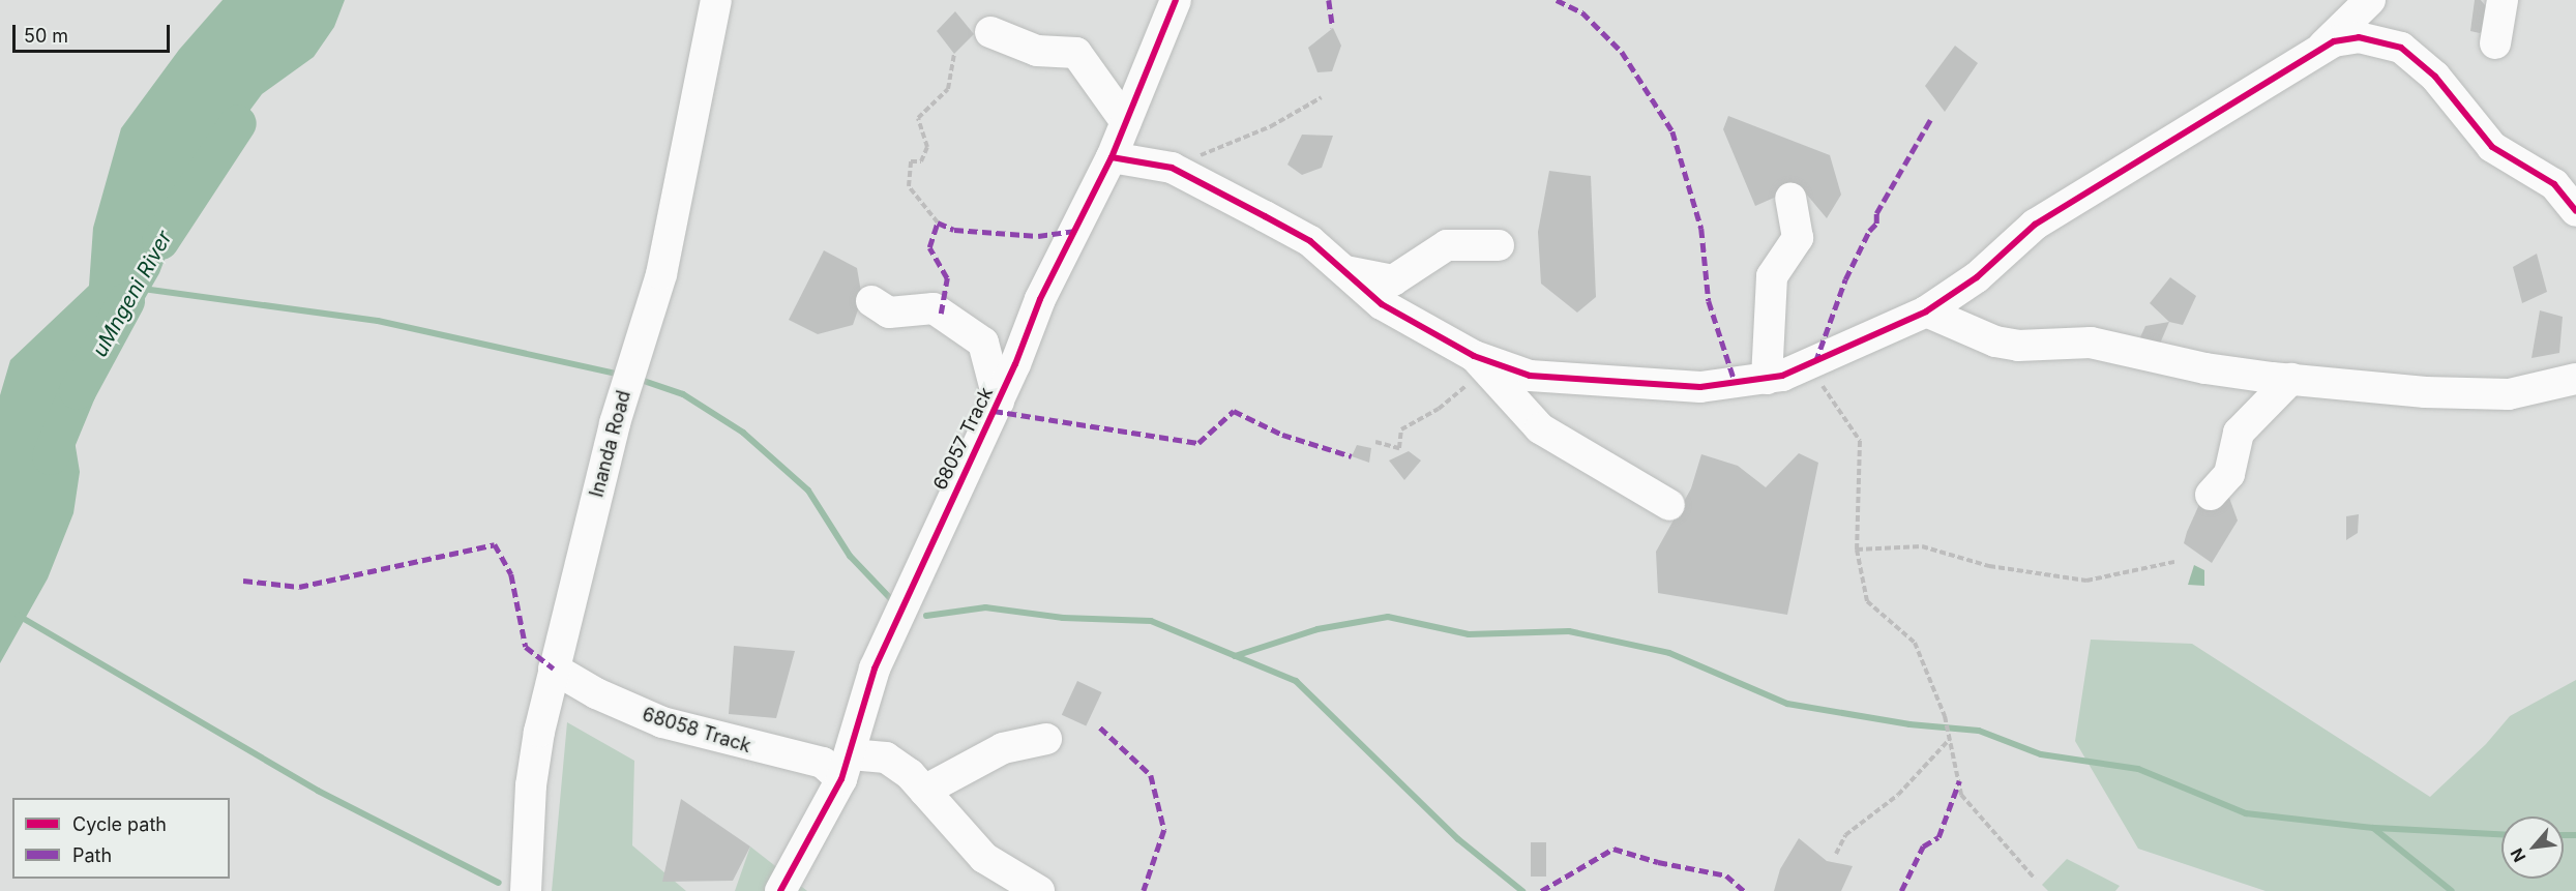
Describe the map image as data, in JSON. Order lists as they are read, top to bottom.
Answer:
{
  "streets": {
    "street": ["68057 Track", "Inanda Road", "68058 Track"]
  },
  "crossings": [
    ["68057 Track", "68058 Track"],
    ["Inanda Road", "68058 Track"]
  ],
  "water": ["uMngeni River"],
  "legend": ["Cycle path", "Path"],
  "scale_bar": "50 m",
  "north": "bottom left"
}
